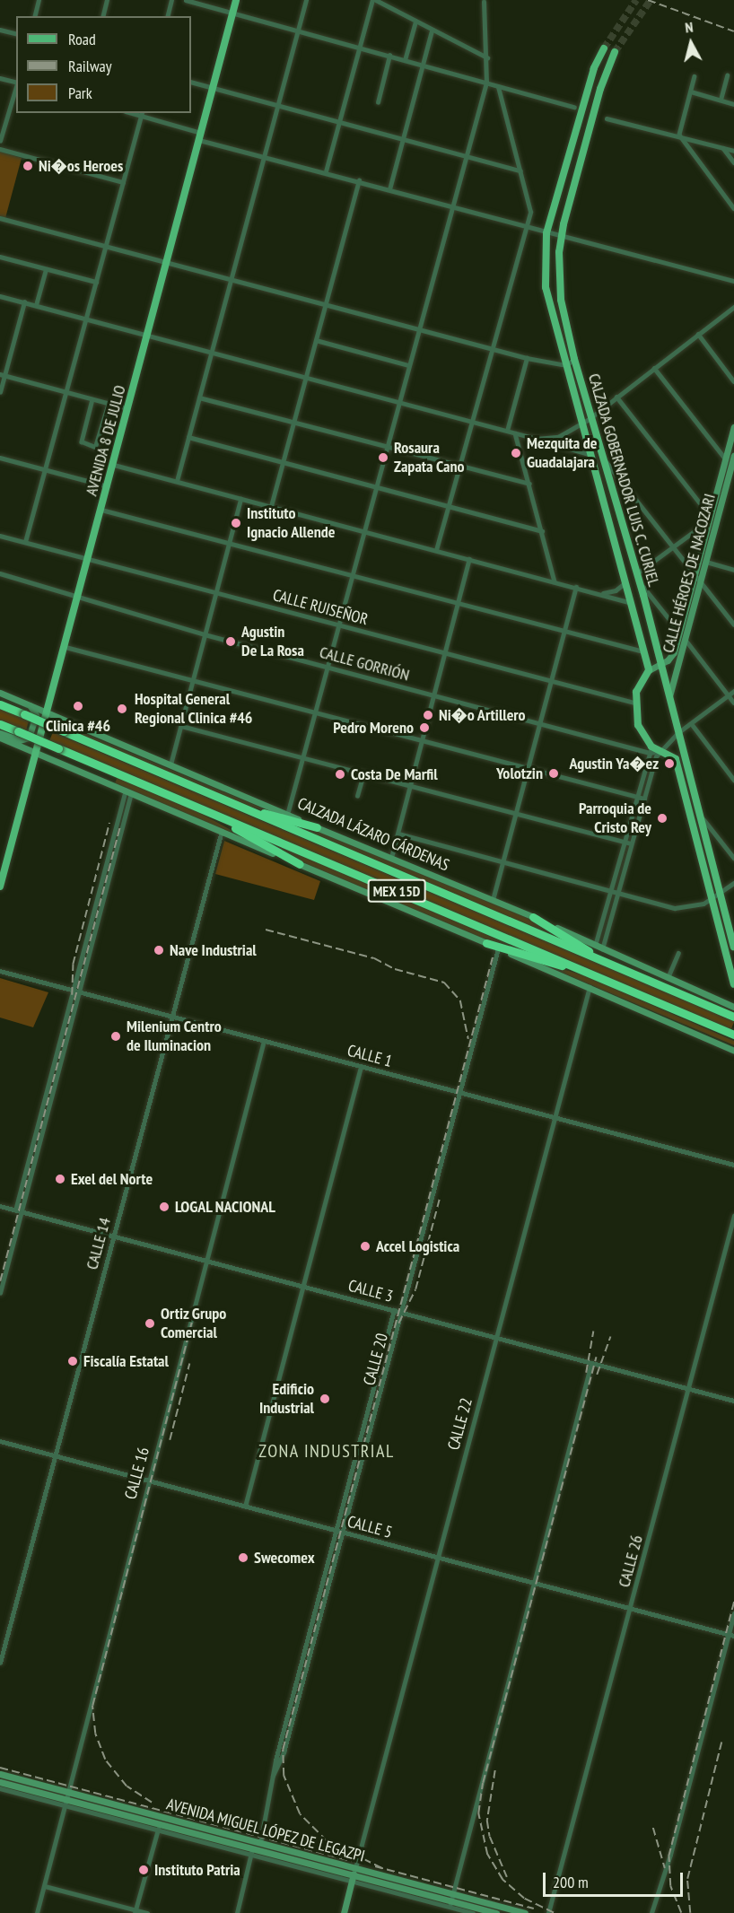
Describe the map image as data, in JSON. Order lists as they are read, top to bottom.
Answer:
{
  "streets": {
    "highway": ["CALZADA LÁZARO CÁRDENAS", "MEX 15D"],
    "main road": [
      "AVENIDA 8 DE JULIO",
      "CALZADA GOBERNADOR LUIS C. CURIEL",
      "CALLE HÉROES DE NACOZARI",
      "AVENIDA MIGUEL LÓPEZ DE LEGAZPI"
    ],
    "street": [
      "CALLE RUISEÑOR",
      "CALLE GORRIÓN",
      "CALLE 1",
      "CALLE 14",
      "CALLE 3",
      "CALLE 20",
      "CALLE 22",
      "CALLE 16",
      "CALLE 5",
      "CALLE 26"
    ]
  },
  "crossings": [
    ["AVENIDA 8 DE JULIO", "CALLE RUISEÑOR"],
    ["AVENIDA 8 DE JULIO", "CALLE GORRIÓN"],
    ["AVENIDA 8 DE JULIO", "CALZADA LÁZARO CÁRDENAS"],
    ["CALZADA GOBERNADOR LUIS C. CURIEL", "CALLE HÉROES DE NACOZARI"],
    ["CALLE 1", "CALLE 14"],
    ["CALLE 1", "CALLE 20"],
    ["CALLE 1", "CALLE 22"],
    ["CALLE 1", "CALLE 16"],
    ["CALLE 14", "CALLE 3"],
    ["CALLE 14", "CALLE 5"],
    ["CALLE 3", "CALLE 20"],
    ["CALLE 3", "CALLE 22"],
    ["CALLE 3", "CALLE 16"],
    ["CALLE 3", "CALLE 26"],
    ["CALLE 20", "CALLE 5"],
    ["CALLE 20", "AVENIDA MIGUEL LÓPEZ DE LEGAZPI"],
    ["CALLE 22", "CALLE 5"],
    ["CALLE 22", "AVENIDA MIGUEL LÓPEZ DE LEGAZPI"],
    ["CALLE 16", "CALLE 5"],
    ["CALLE 16", "AVENIDA MIGUEL LÓPEZ DE LEGAZPI"],
    ["CALLE 5", "CALLE 26"]
  ],
  "districts": ["ZONA INDUSTRIAL"],
  "places": [
    "Ni�os Heroes",
    "Mezquita de Guadalajara",
    "Rosaura Zapata Cano",
    "Instituto Ignacio Allende",
    "Agustin De La Rosa",
    "Clinica #46",
    "Hospital General Regional Clinica #46",
    "Ni�o Artillero",
    "Pedro Moreno",
    "Agustin Ya�ez",
    "Yolotzin",
    "Costa De Marfil",
    "Parroquia de Cristo Rey",
    "Nave Industrial",
    "Milenium Centro de Iluminacion",
    "Exel del Norte",
    "LOGAL NACIONAL",
    "Accel Logistica",
    "Ortiz Grupo Comercial",
    "Fiscalía Estatal",
    "Edificio Industrial",
    "Swecomex",
    "Instituto Patria"
  ],
  "legend": ["Road", "Railway", "Park"],
  "scale_bar": "200 m",
  "north": "top"
}
